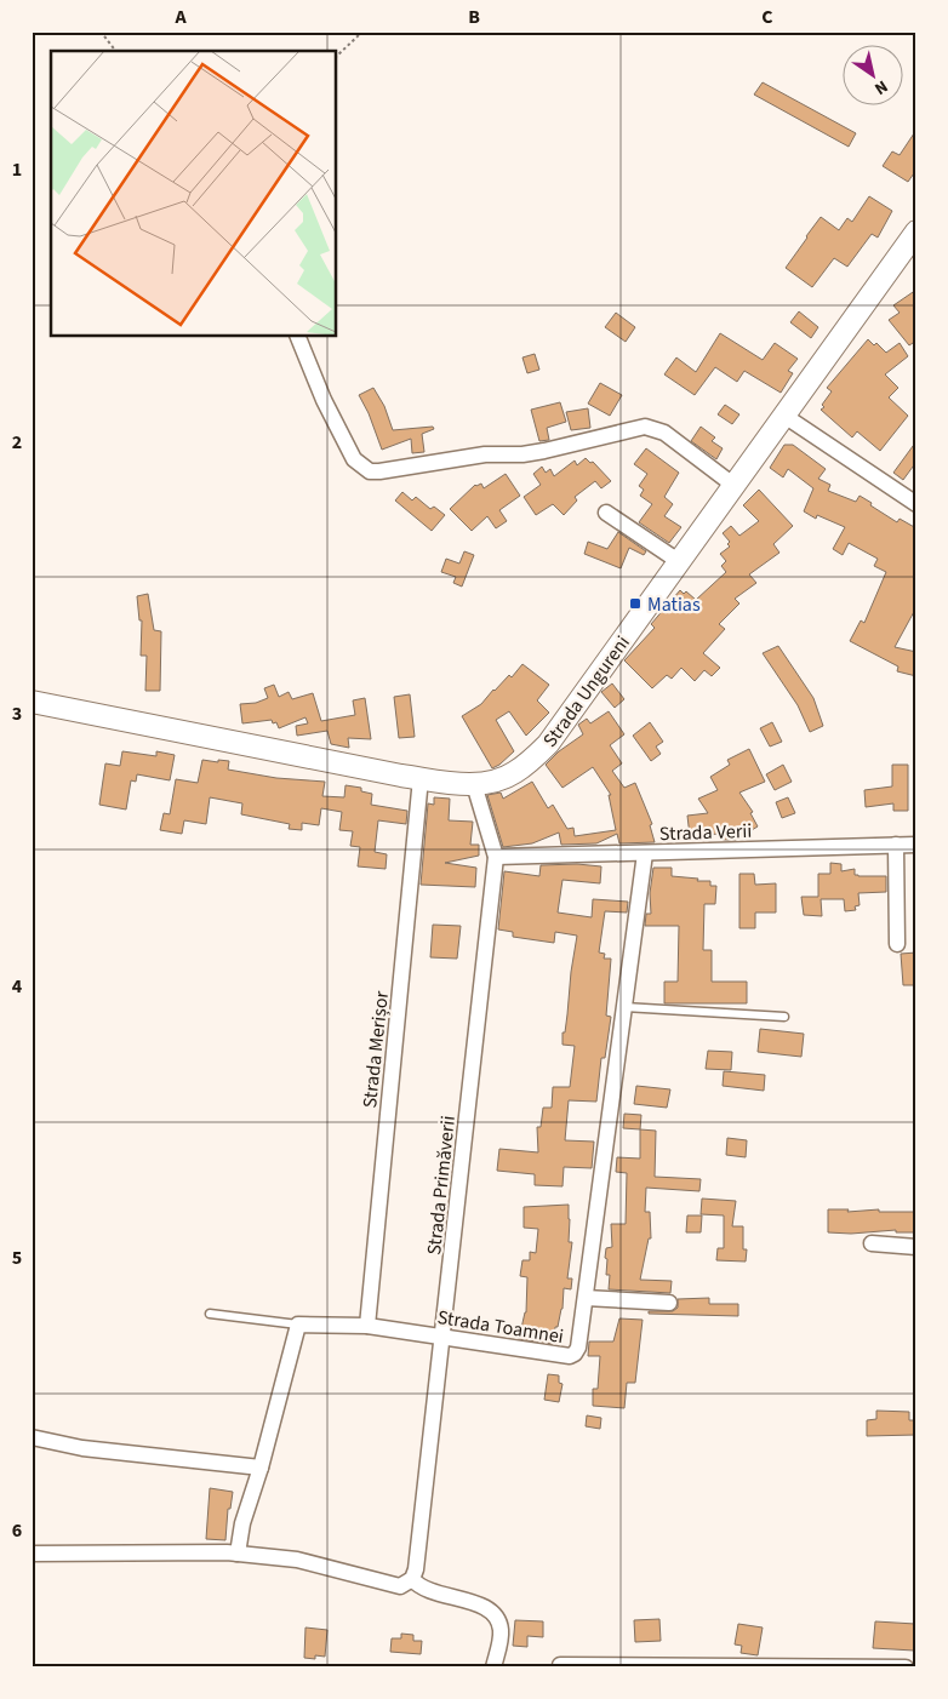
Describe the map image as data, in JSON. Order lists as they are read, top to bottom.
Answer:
{
  "streets": {
    "main road": ["Strada Ungureni"],
    "street": [
      "Strada Verii",
      "Strada Merișor",
      "Strada Primăverii",
      "Strada Toamnei"
    ]
  },
  "crossings": [
    ["Strada Ungureni", "Strada Merișor"],
    ["Strada Ungureni", "Strada Primăverii"],
    ["Strada Verii", "Strada Primăverii"],
    ["Strada Verii", "Strada Toamnei"],
    ["Strada Merișor", "Strada Toamnei"],
    ["Strada Primăverii", "Strada Toamnei"]
  ],
  "places": {
    "transit": ["Matias"]
  },
  "north": "bottom right",
  "grid": {
    "columns": ["A", "B", "C"],
    "rows": [
      "1",
      "2",
      "3",
      "4",
      "5",
      "6"
    ]
  }
}
